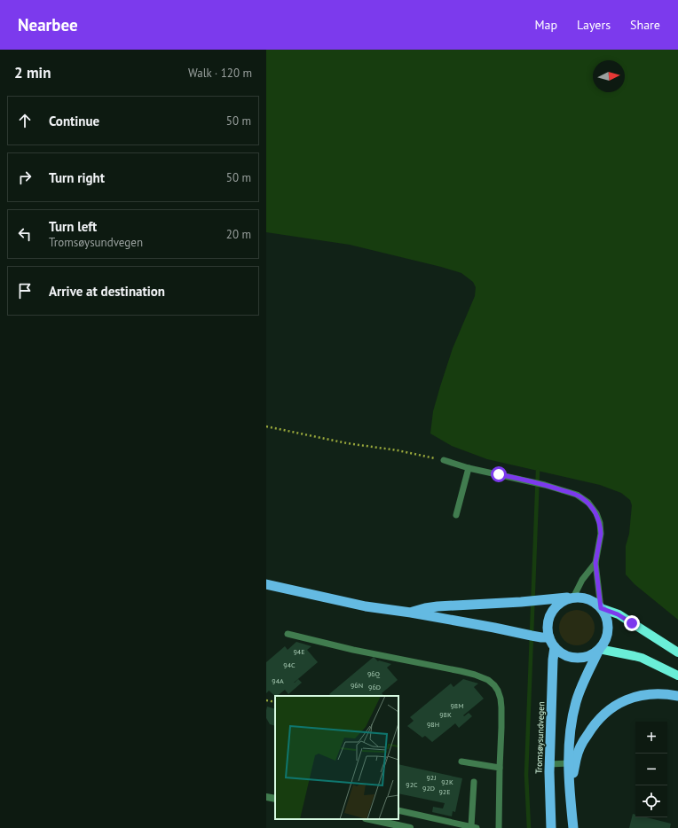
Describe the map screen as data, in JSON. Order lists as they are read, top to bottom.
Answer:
{
  "streets": {
    "highway": ["Tromsøysundvegen"]
  },
  "house_numbers": [
    "94E",
    "94C",
    "96Q",
    "94A",
    "96N",
    "96D",
    "98M",
    "98K",
    "98H",
    "92J",
    "92K",
    "92C",
    "92D",
    "92E"
  ],
  "north": "right",
  "page": {
    "header": "Nearbee",
    "nav": ["Map", "Layers", "Share"],
    "heading": ["2 min", "Walk · 120 m"],
    "list": [
      ["Continue", "50 m"],
      ["Turn right", "50 m"],
      ["Turn left", "Tromsøysundvegen", "20 m"],
      "Arrive at destination"
    ],
    "map_buttons": ["+", "−"]
  }
}
